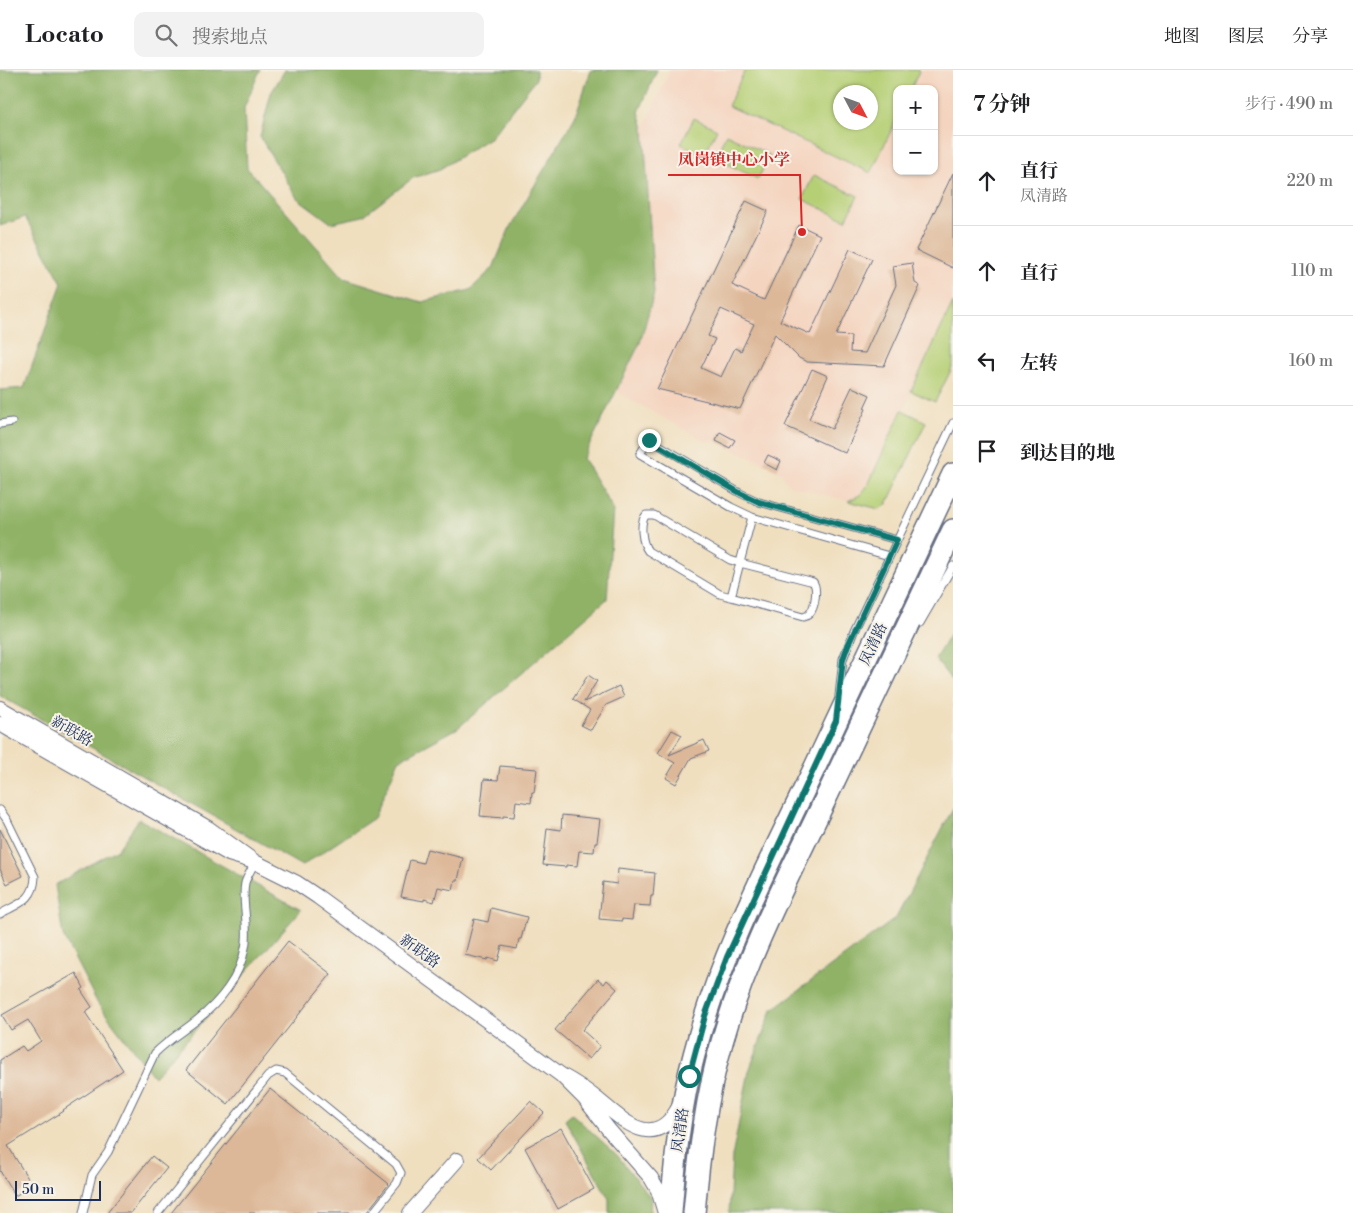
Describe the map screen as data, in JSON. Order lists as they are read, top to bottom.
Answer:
{
  "streets": {
    "main road": ["凤清路"],
    "street": ["新联路"]
  },
  "crossings": [
    ["凤清路", "新联路"]
  ],
  "places": ["凤岗镇中心小学"],
  "scale_bar": "50 m",
  "north": "bottom right",
  "page": {
    "header": "Locato",
    "search": "搜索地点",
    "nav": ["地图", "图层", "分享"],
    "heading": ["7 分钟", "步行 · 490 m"],
    "map_buttons": ["+", "−"],
    "list": [
      ["直行", "凤清路", "220 m"],
      ["直行", "110 m"],
      ["左转", "160 m"],
      "到达目的地"
    ],
    "scale": "50 m"
  }
}
